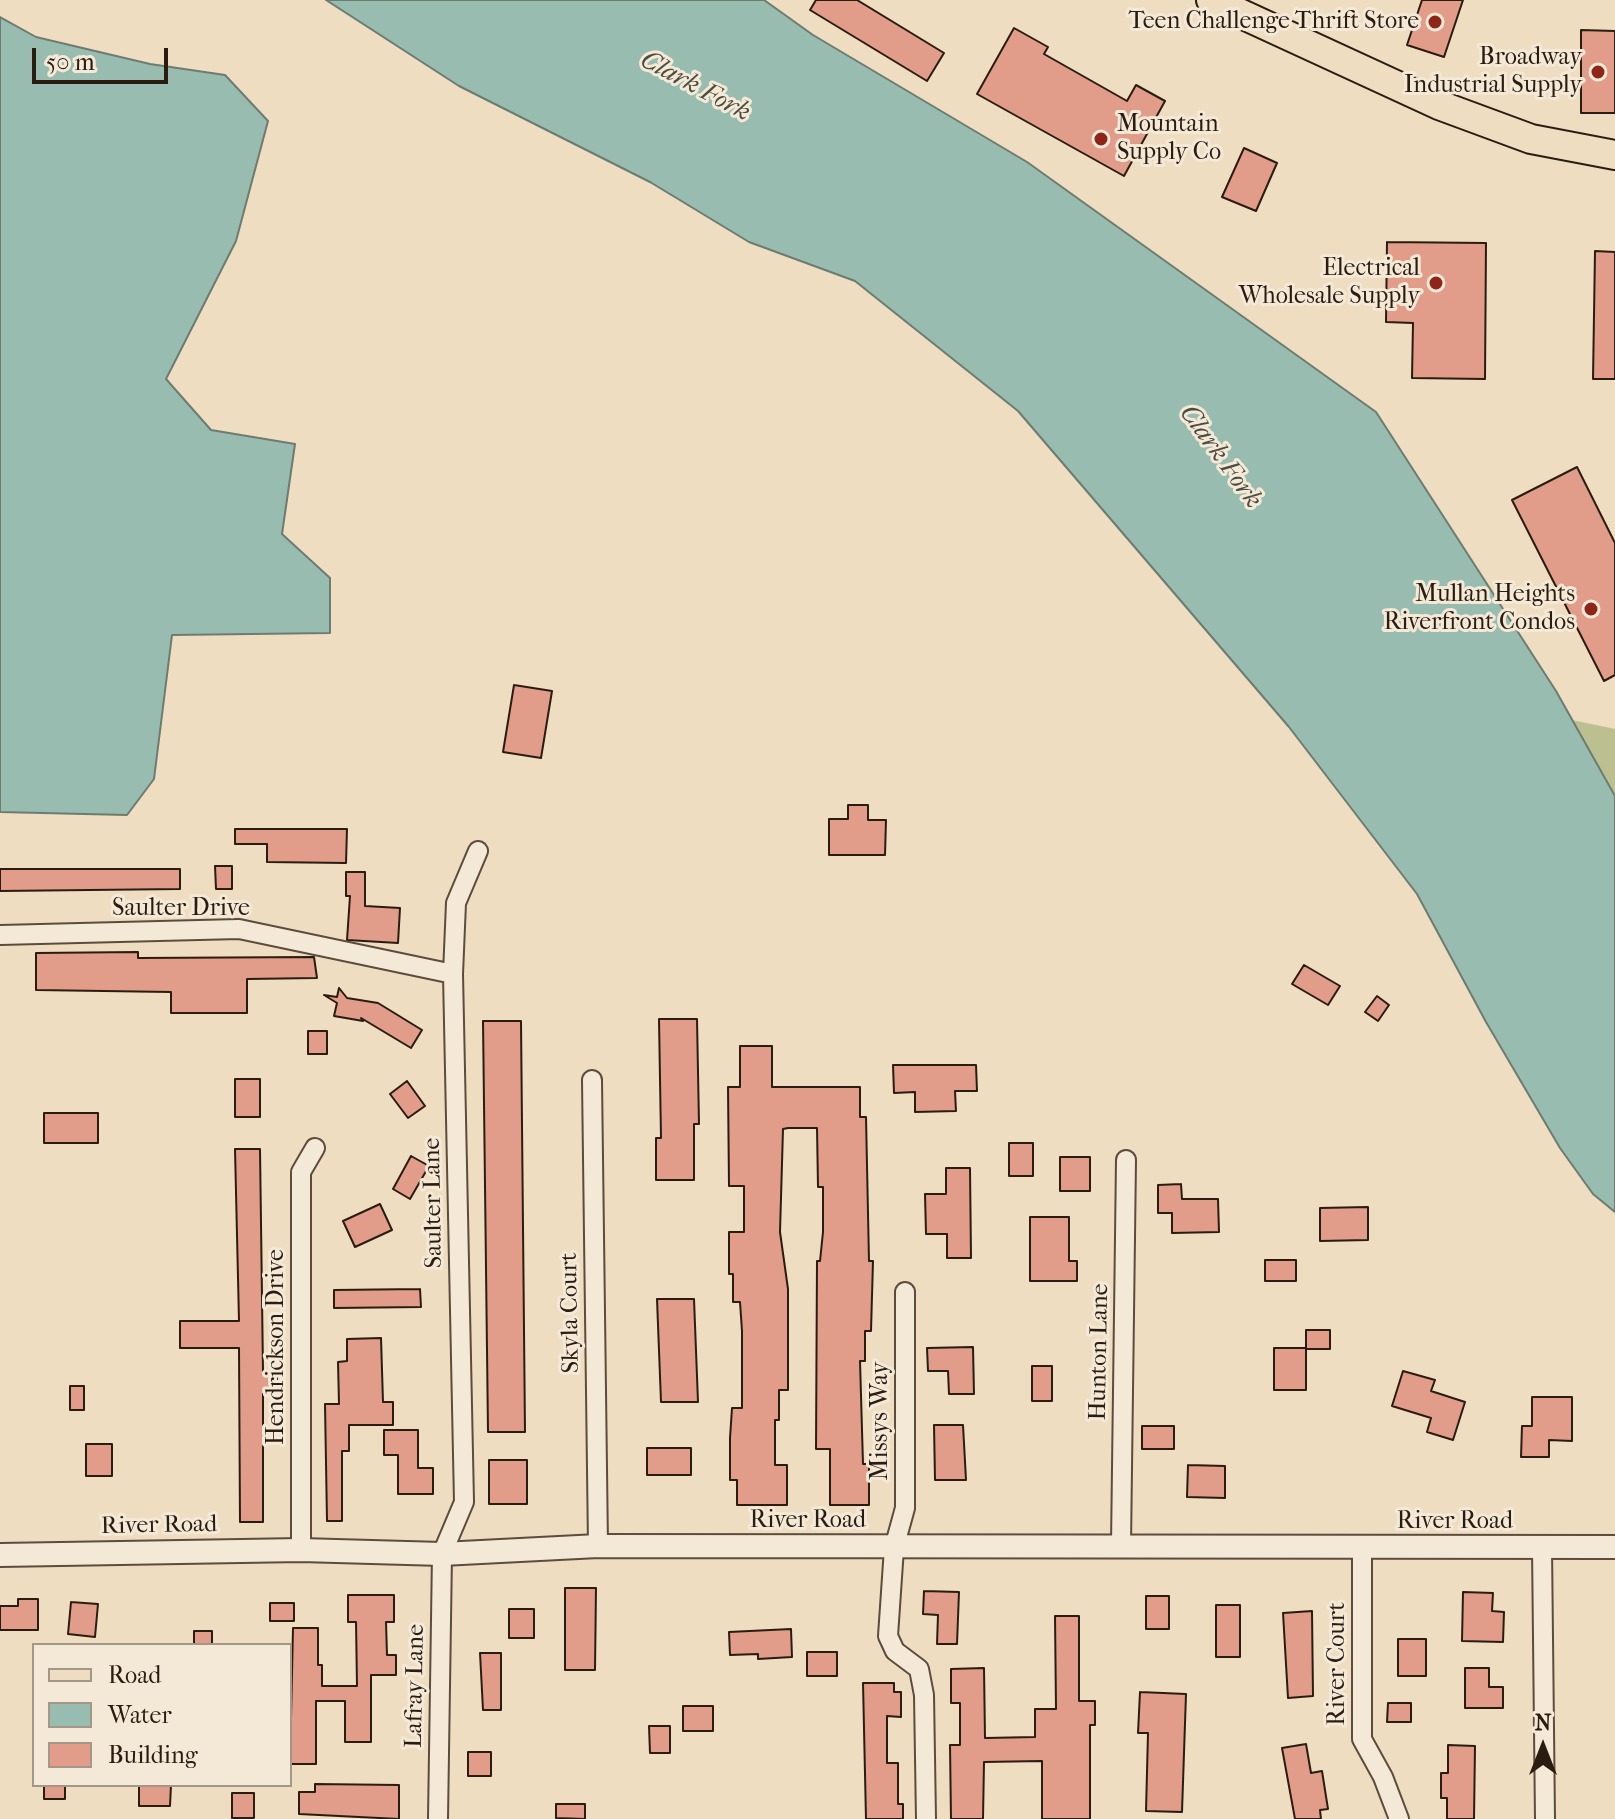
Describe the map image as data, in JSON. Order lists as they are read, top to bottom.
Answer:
{
  "streets": {
    "street": [
      "Saulter Drive",
      "Saulter Lane",
      "Skyla Court",
      "Hendrickson Drive",
      "Hunton Lane",
      "Missys Way",
      "River Road",
      "River Court",
      "Lafray Lane"
    ]
  },
  "crossings": [
    ["Saulter Drive", "Saulter Lane"],
    ["Saulter Lane", "River Road"],
    ["Saulter Lane", "Lafray Lane"],
    ["Skyla Court", "River Road"],
    ["Hendrickson Drive", "River Road"],
    ["Hunton Lane", "River Road"],
    ["Missys Way", "River Road"],
    ["River Road", "River Court"],
    ["River Road", "Lafray Lane"]
  ],
  "water": ["Clark Fork"],
  "places": [
    "Teen Challenge Thrift Store",
    "Broadway Industrial Supply",
    "Mountain Supply Co",
    "Electrical Wholesale Supply",
    "Mullan Heights Riverfront Condos"
  ],
  "legend": ["Road", "Water", "Building"],
  "scale_bar": "50 m",
  "north": "top"
}
